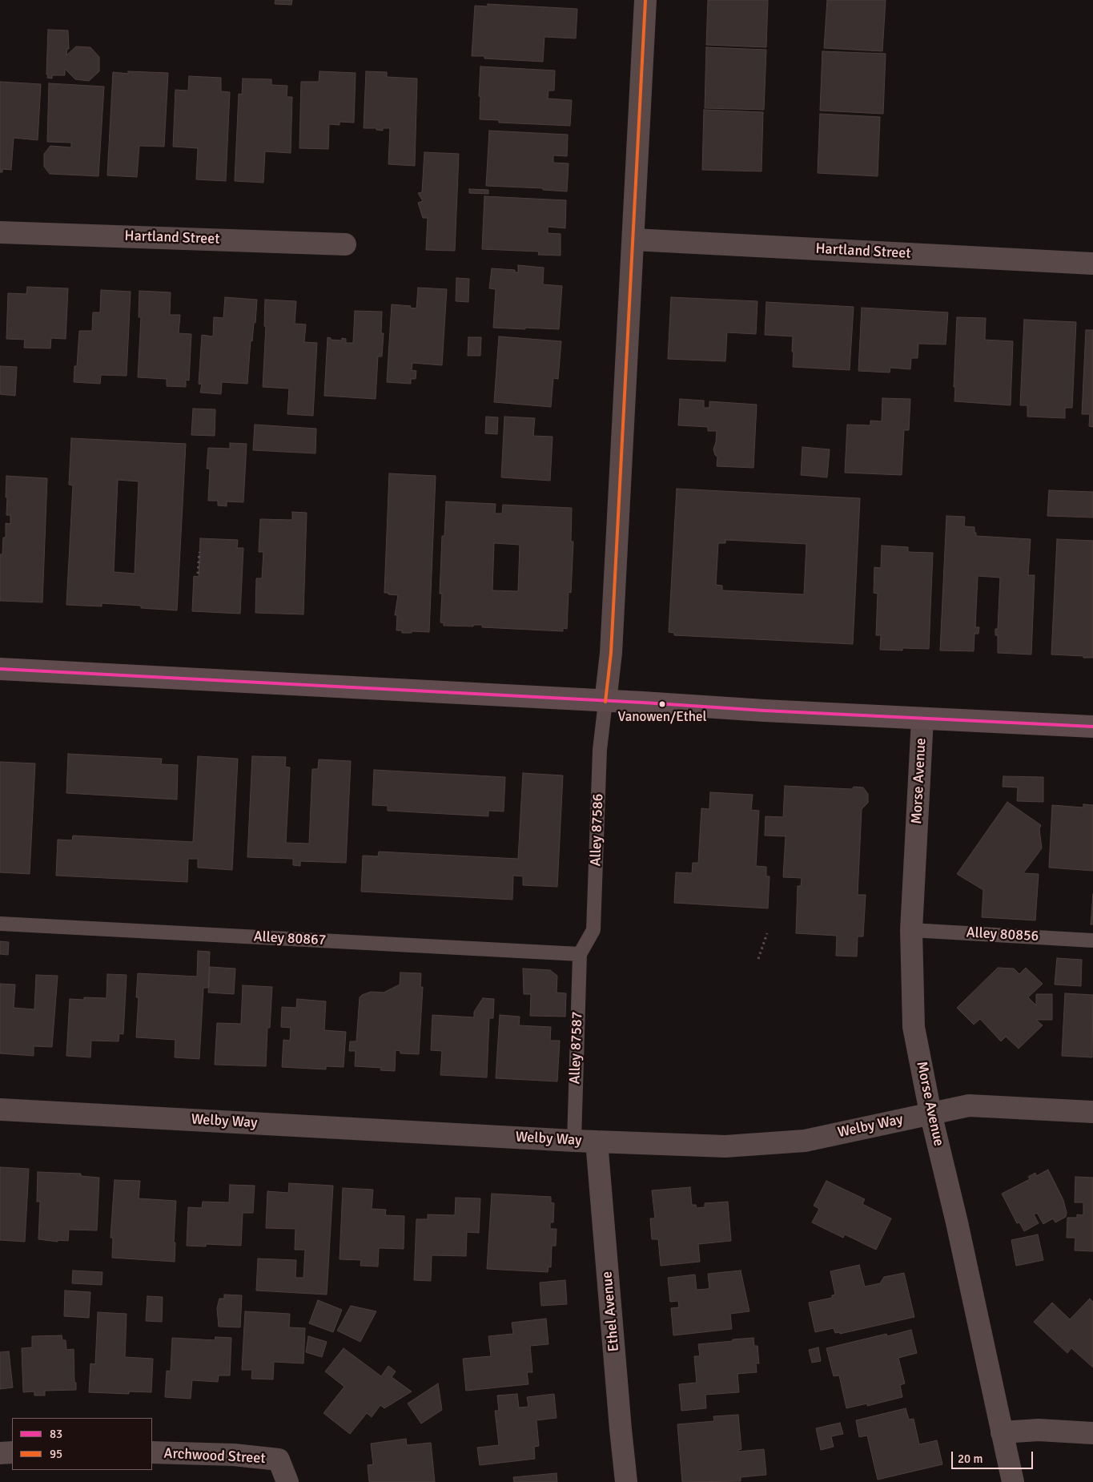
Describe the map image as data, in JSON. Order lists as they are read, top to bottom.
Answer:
{
  "streets": {
    "street": [
      "Hartland Street",
      "Morse Avenue",
      "Welby Way",
      "Ethel Avenue",
      "Archwood Street"
    ],
    "lane": [
      "Alley 87586",
      "Alley 80856",
      "Alley 80867",
      "Alley 87587"
    ]
  },
  "crossings": [
    ["Morse Avenue", "Alley 80856"],
    ["Morse Avenue", "Welby Way"],
    ["Alley 87586", "Alley 80867"],
    ["Alley 87586", "Alley 87587"],
    ["Alley 80867", "Alley 87587"],
    ["Alley 87587", "Welby Way"],
    ["Welby Way", "Ethel Avenue"]
  ],
  "places": ["Vanowen/Ethel"],
  "lines": ["transit line 95", "transit line 83"],
  "legend": ["83", "95"],
  "scale_bar": "20 m"
}
